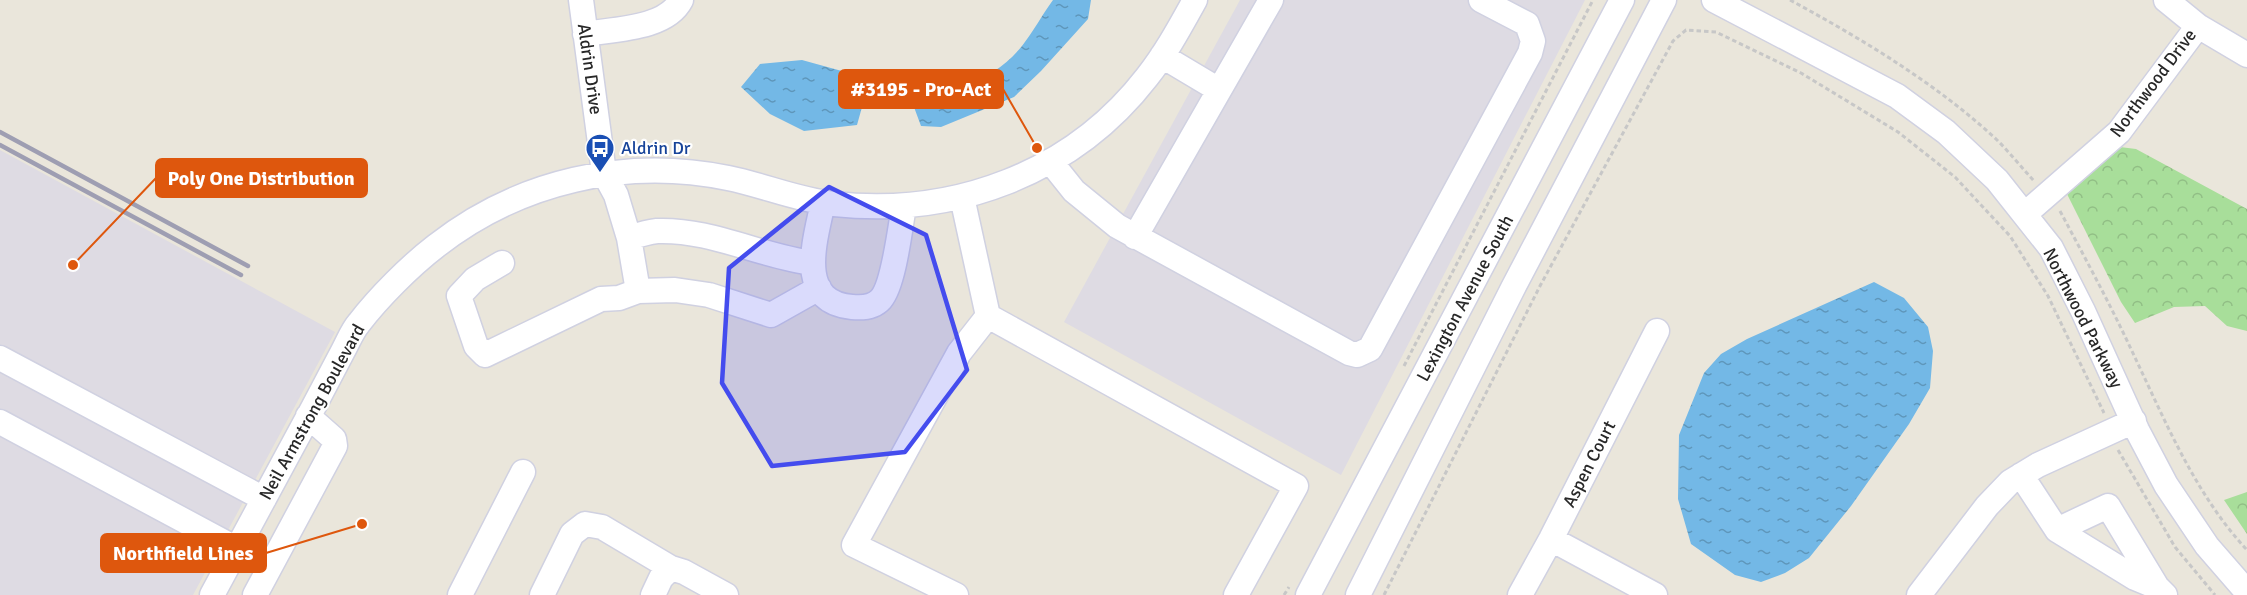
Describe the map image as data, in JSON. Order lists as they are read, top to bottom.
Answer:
{
  "streets": {
    "street": [
      "Aldrin Drive",
      "Northwood Drive",
      "Lexington Avenue South",
      "Northwood Parkway",
      "Neil Armstrong Boulevard",
      "Aspen Court"
    ]
  },
  "crossings": [
    ["Aldrin Drive", "Neil Armstrong Boulevard"],
    ["Northwood Drive", "Northwood Parkway"]
  ],
  "places": {
    "other": ["#3195 - Pro-Act", "Poly One Distribution", "Northfield Lines"],
    "bus stop": ["Aldrin Dr"]
  }
}
